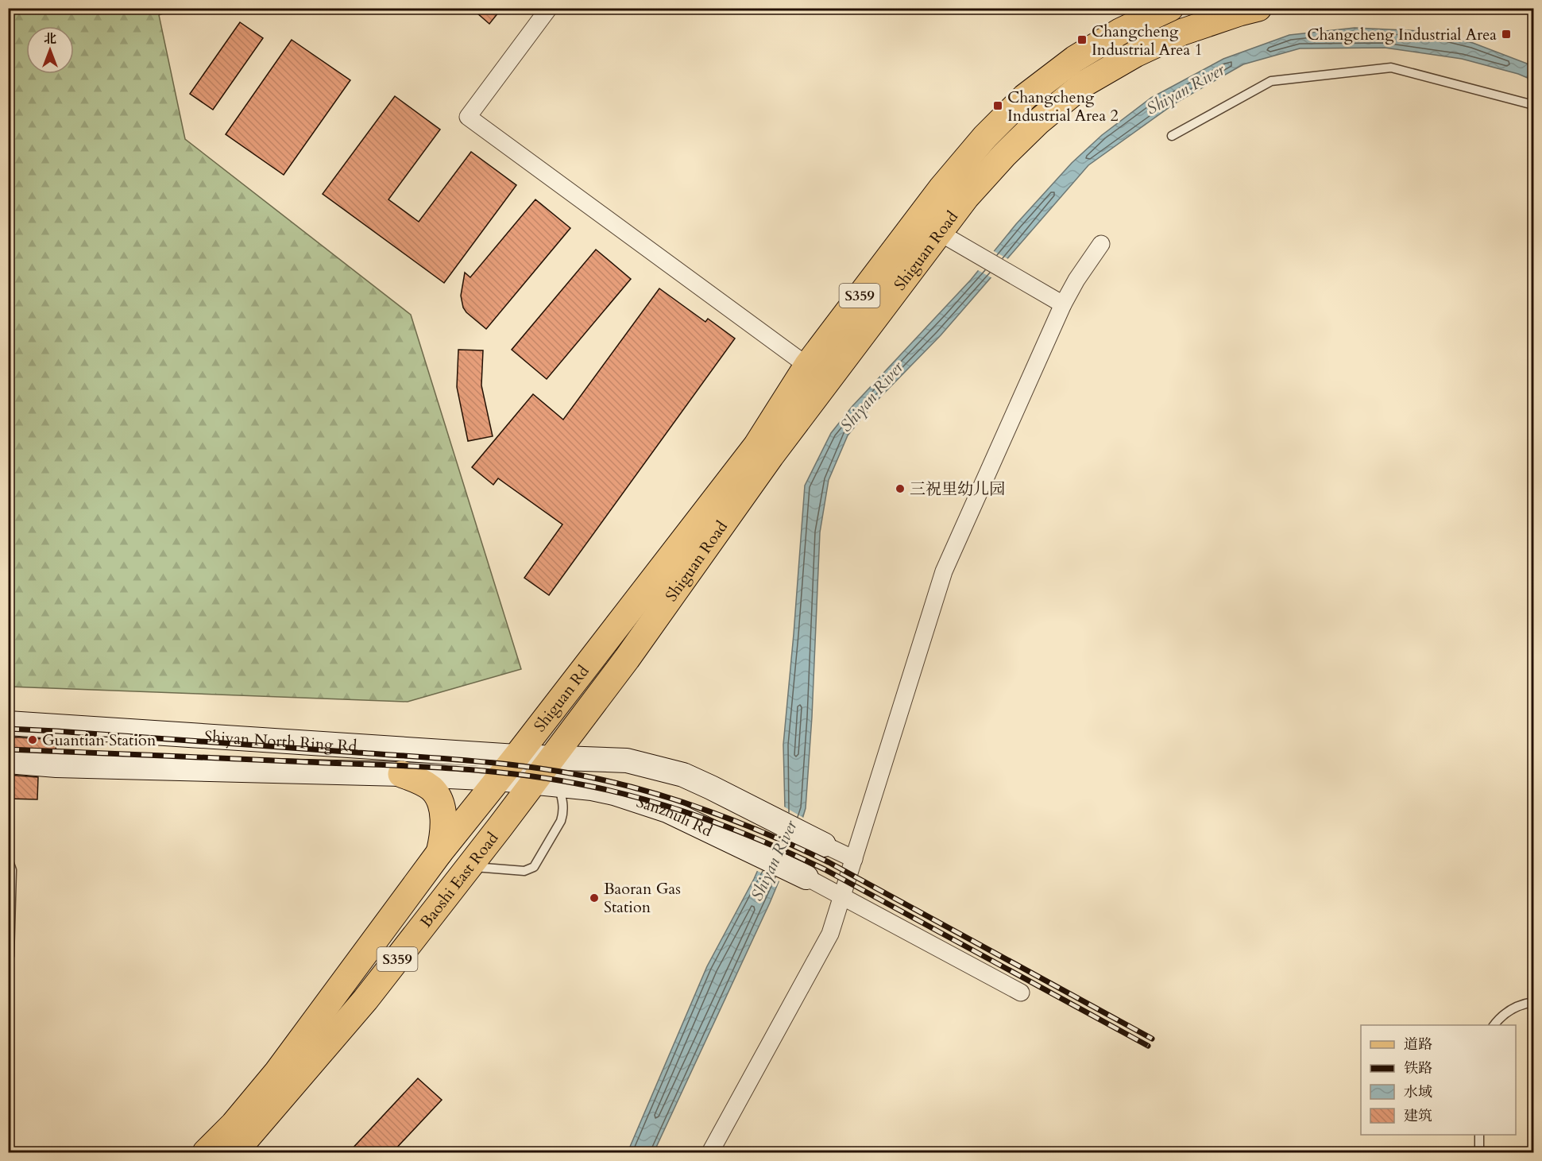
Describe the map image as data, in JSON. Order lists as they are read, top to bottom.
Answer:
{
  "streets": {
    "main road": [
      "Shiguan Road",
      "S359",
      "Shiguan Rd",
      "Shiyan North Ring Rd",
      "Sanzhuli Rd",
      "Baoshi East Road"
    ]
  },
  "crossings": [
    ["Shiguan Road", "Shiguan Rd"],
    ["Shiguan Rd", "Shiyan North Ring Rd"],
    ["Shiguan Rd", "Sanzhuli Rd"],
    ["Shiguan Rd", "Baoshi East Road"],
    ["Shiyan North Ring Rd", "Sanzhuli Rd"],
    ["Shiyan North Ring Rd", "Baoshi East Road"],
    ["Sanzhuli Rd", "Baoshi East Road"]
  ],
  "water": ["Shiyan River"],
  "places": {
    "transit": ["Changcheng Industrial Area", "Changcheng Industrial Area 1", "Changcheng Industrial Area 2"],
    "other": ["三祝里幼儿园", "Guantian Station", "Baoran Gas Station"]
  },
  "legend": [
    "道路",
    "铁路",
    "水域",
    "建筑"
  ],
  "north": "top"
}
